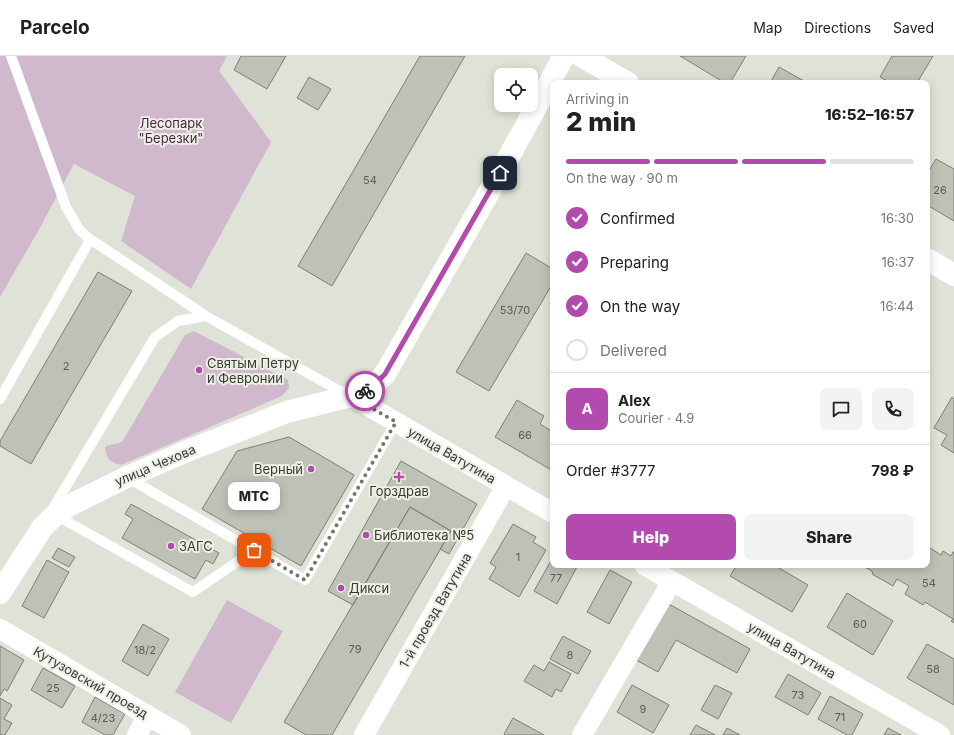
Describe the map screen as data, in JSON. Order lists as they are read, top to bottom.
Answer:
{
  "streets": {
    "street": [
      "улица Ватутина",
      "улица Чехова",
      "1-й проезд Ватутина",
      "Кутузовский проезд"
    ]
  },
  "crossings": [
    ["улица Ватутина", "улица Чехова"],
    ["улица Ватутина", "1-й проезд Ватутина"]
  ],
  "parks": ["Лесопарк \"Березки\""],
  "places": {
    "other": [
      "Святым Петру и Февронии",
      "Верный",
      "Библиотека №5",
      "ЗАГС",
      "МТС",
      "Дикси"
    ],
    "health": ["Горздрав"]
  },
  "house_numbers": [
    "54",
    "26",
    "53/70",
    "2",
    "66",
    "1",
    "77",
    "54",
    "60",
    "79",
    "18/2",
    "8",
    "58",
    "25",
    "73",
    "9",
    "71",
    "4/23"
  ],
  "page": {
    "header": "Parcelo",
    "nav": ["Map", "Directions", "Saved"],
    "heading": ["2 min", "Arriving in", "16:52–16:57"],
    "panel": [
      "Alex",
      "Courier · 4.9",
      "Order #3777",
      "798 ₽"
    ],
    "bar": "On the way · 90 m",
    "list": [
      ["Confirmed", "16:30"],
      ["Preparing", "16:37"],
      ["On the way", "16:44"],
      "Delivered"
    ],
    "round": "A",
    "bubble": "МТС",
    "buttons": ["Help", "Share"]
  }
}
